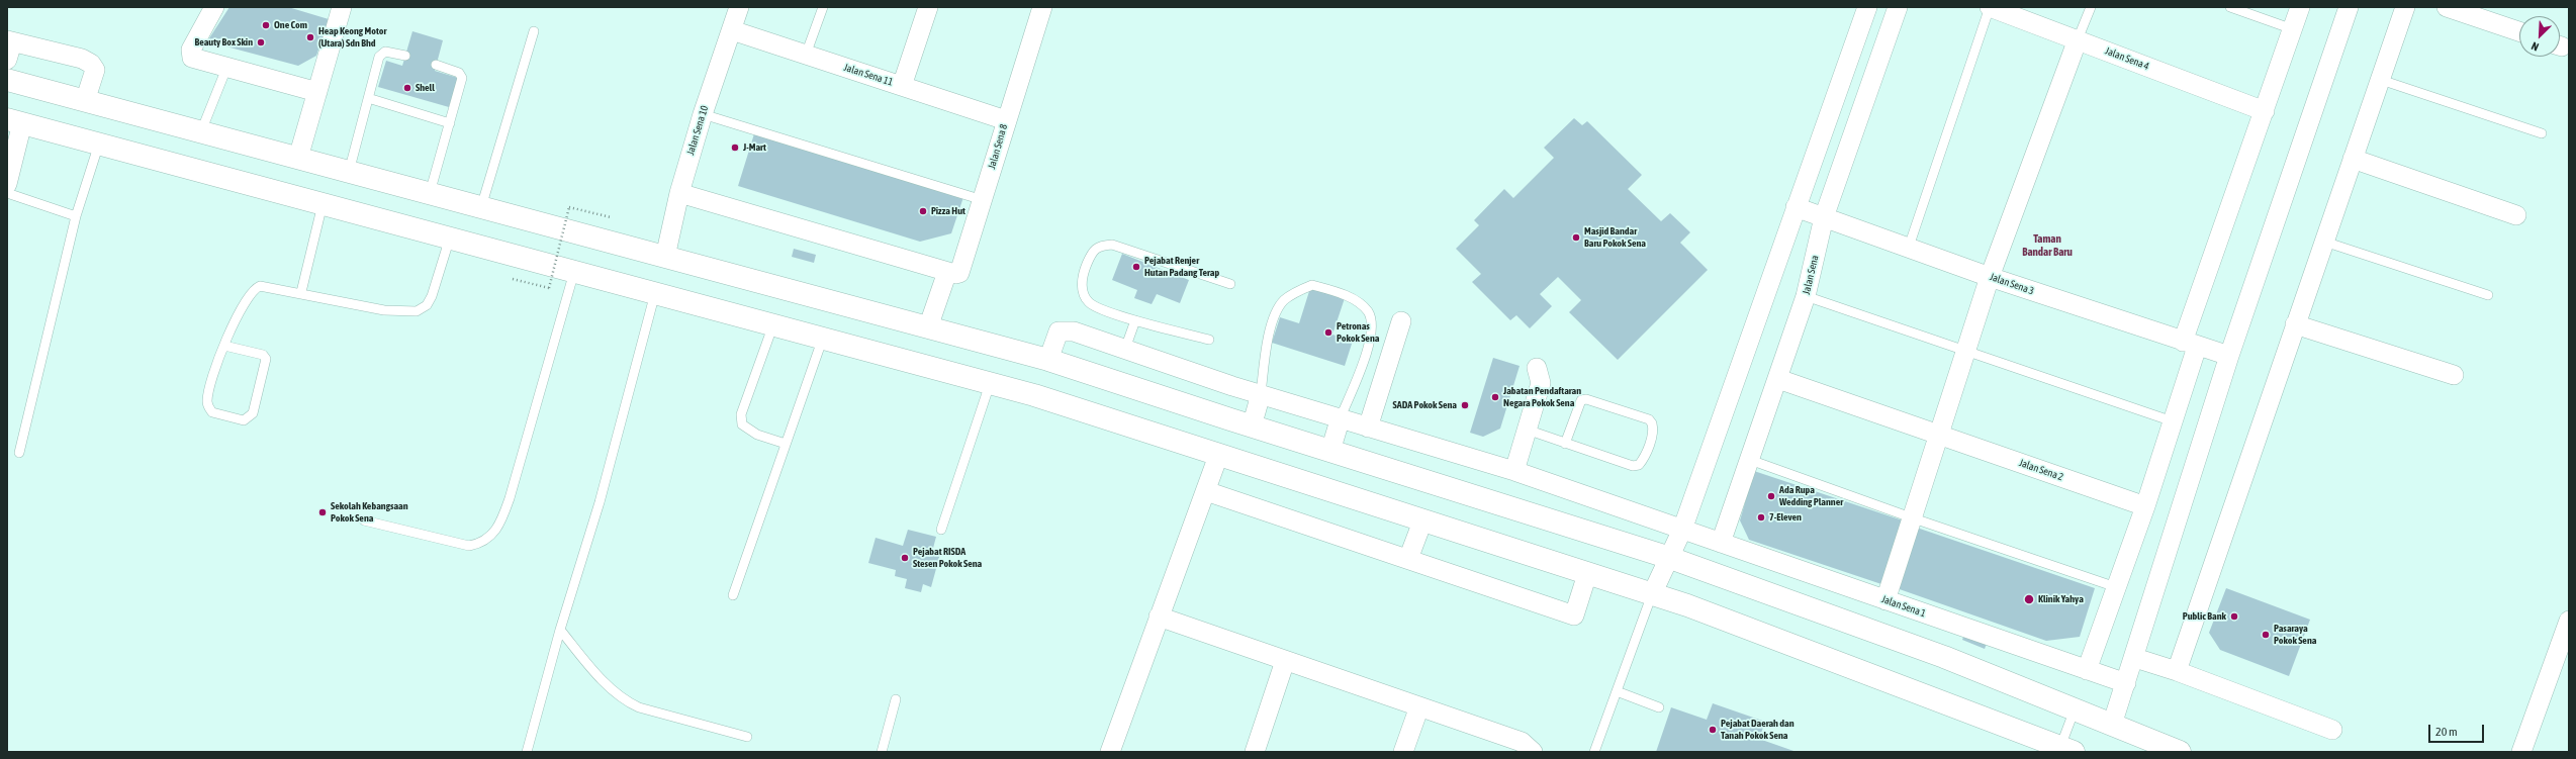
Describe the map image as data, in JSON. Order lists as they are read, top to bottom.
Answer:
{
  "streets": {
    "street": [
      "Jalan Sena 4",
      "Jalan Sena 11",
      "Jalan Sena 10",
      "Jalan Sena 8",
      "Jalan Sena",
      "Jalan Sena 3",
      "Jalan Sena 2",
      "Jalan Sena 1"
    ]
  },
  "crossings": [
    ["Jalan Sena 11", "Jalan Sena 10"],
    ["Jalan Sena 11", "Jalan Sena 8"],
    ["Jalan Sena", "Jalan Sena 3"],
    ["Jalan Sena", "Jalan Sena 2"],
    ["Jalan Sena", "Jalan Sena 1"]
  ],
  "districts": ["Taman Bandar Baru"],
  "places": [
    "One Com",
    "Heap Keong Motor (Utara) Sdn Bhd",
    "Beauty Box Skin",
    "Shell",
    "J-Mart",
    "Pizza Hut",
    "Masjid Bandar Baru Pokok Sena",
    "Pejabat Renjer Hutan Padang Terap",
    "Petronas Pokok Sena",
    "Jabatan Pendaftaran Negara Pokok Sena",
    "SADA Pokok Sena",
    "Ada Rupa Wedding Planner",
    "Sekolah Kebangsaan Pokok Sena",
    "7-Eleven",
    "Pejabat RISDA Stesen Pokok Sena",
    "Klinik Yahya",
    "Public Bank",
    "Pasaraya Pokok Sena",
    "Pejabat Daerah dan Tanah Pokok Sena"
  ],
  "scale_bar": "20 m",
  "north": "bottom left"
}
